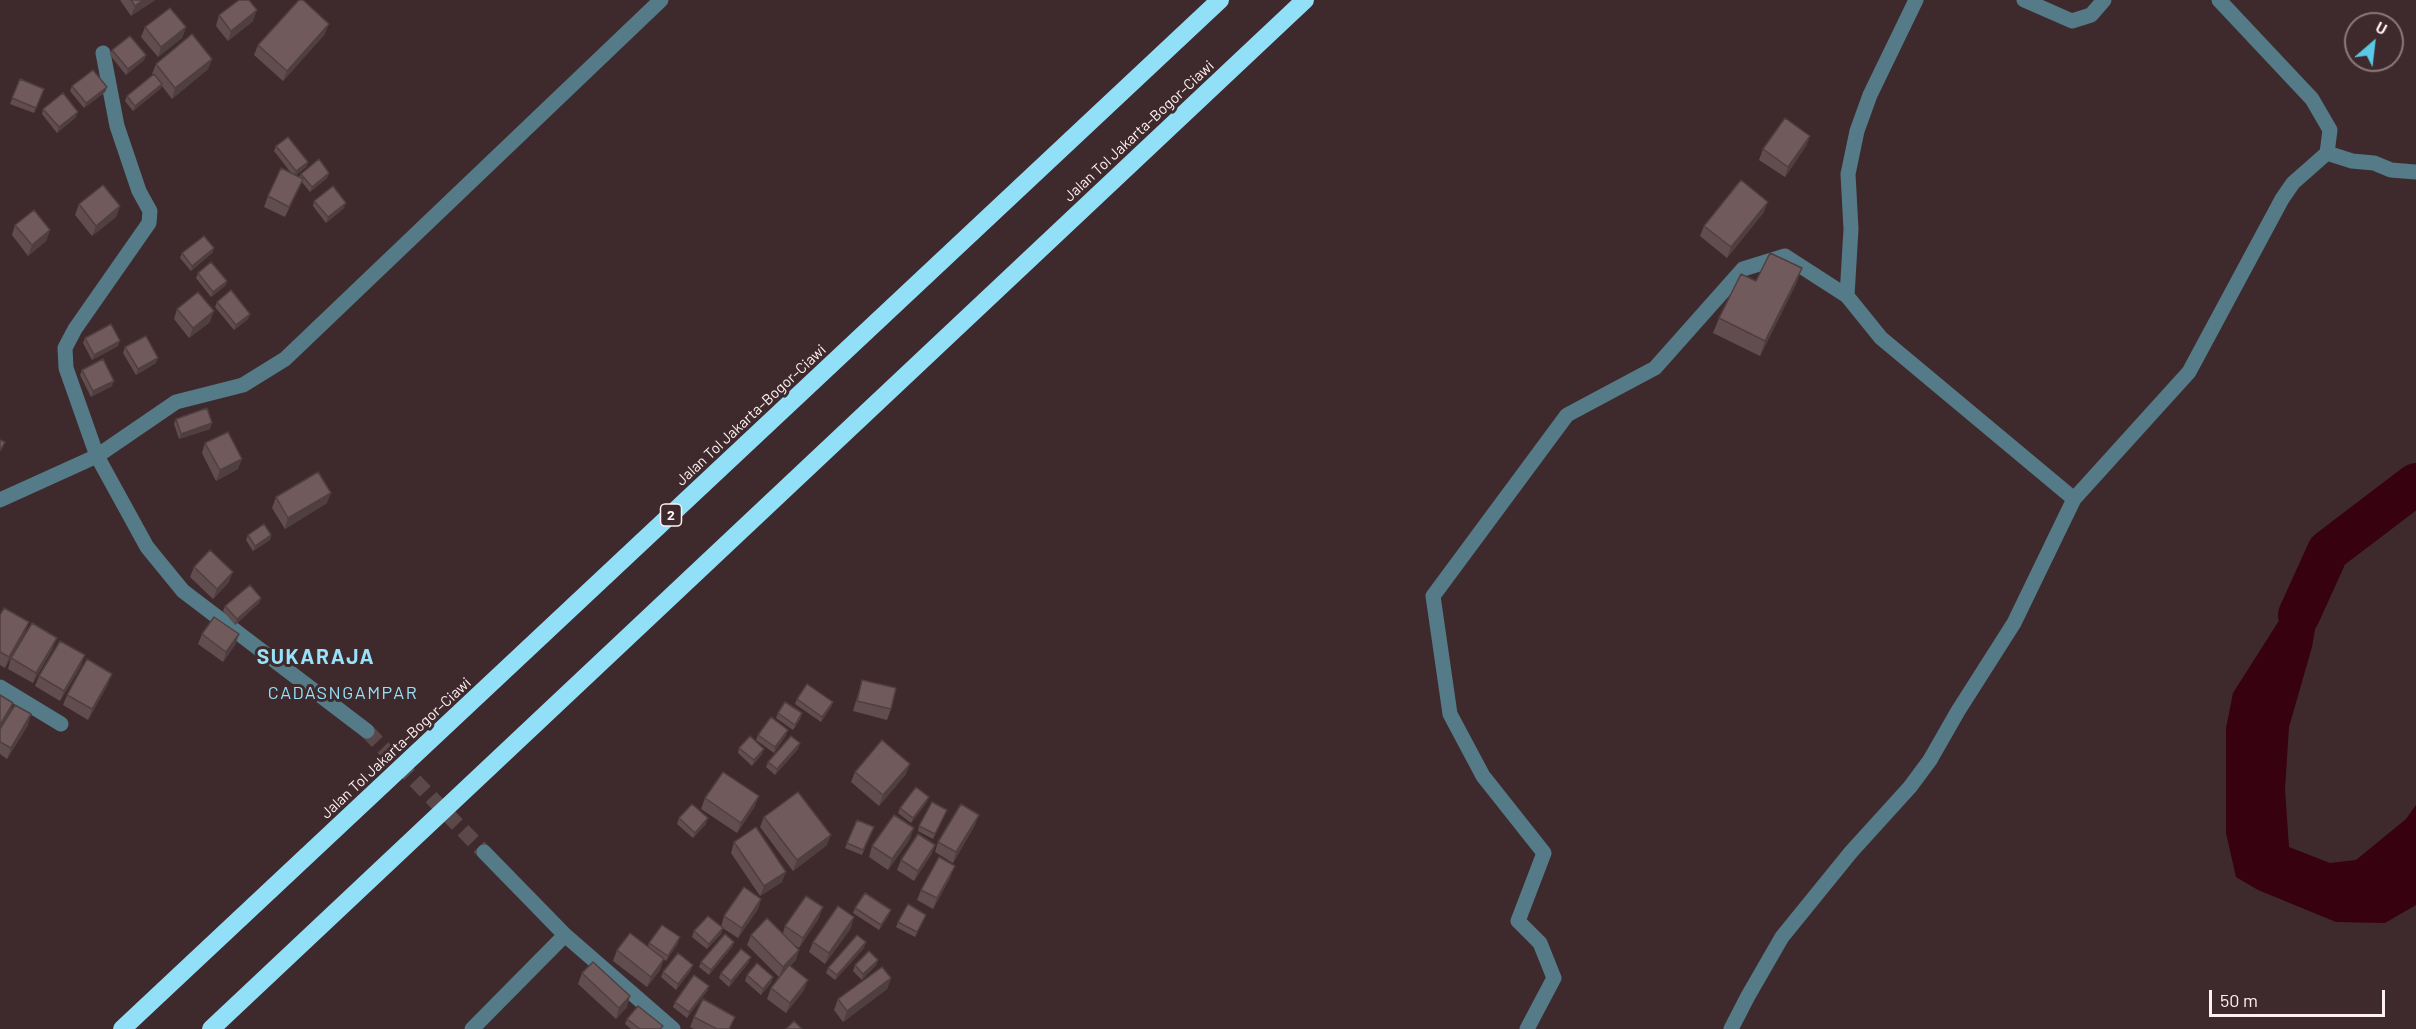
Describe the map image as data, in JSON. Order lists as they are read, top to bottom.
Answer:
{
  "streets": {
    "highway": ["Jalan Tol Jakarta–Bogor–Ciawi", "2"]
  },
  "districts": ["SUKARAJA", "CADASNGAMPAR"],
  "scale_bar": "50 m",
  "north": "top right"
}
